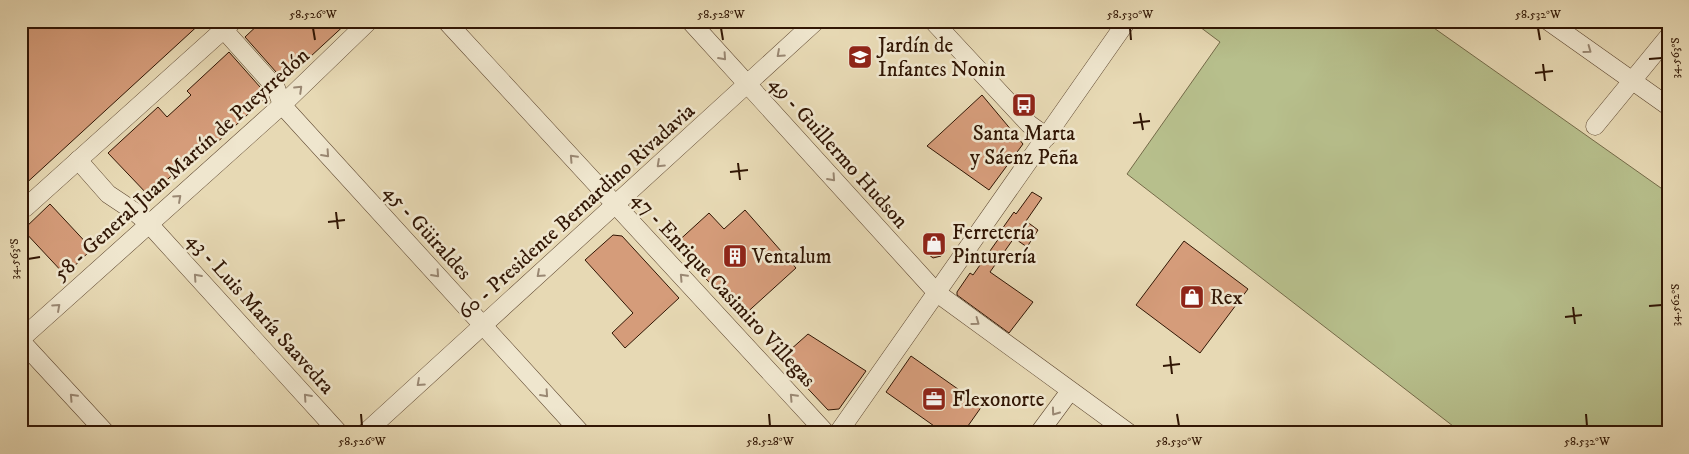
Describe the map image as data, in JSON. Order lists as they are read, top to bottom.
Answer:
{
  "streets": {
    "street": [
      "49 - Guillermo Hudson",
      "58 - General Juan Martín de Pueyrredón",
      "60 - Presidente Bernardino Rivadavia",
      "45 - Güiraldes",
      "47 - Enrique Casimiro Villegas",
      "43 - Luis María Saavedra"
    ]
  },
  "crossings": [
    ["49 - Guillermo Hudson", "60 - Presidente Bernardino Rivadavia"],
    ["58 - General Juan Martín de Pueyrredón", "45 - Güiraldes"],
    ["58 - General Juan Martín de Pueyrredón", "43 - Luis María Saavedra"],
    ["60 - Presidente Bernardino Rivadavia", "45 - Güiraldes"],
    ["60 - Presidente Bernardino Rivadavia", "47 - Enrique Casimiro Villegas"]
  ],
  "one_way": [
    "49 - Guillermo Hudson",
    "60 - Presidente Bernardino Rivadavia",
    "45 - Güiraldes",
    "47 - Enrique Casimiro Villegas",
    "43 - Luis María Saavedra"
  ],
  "places": {
    "school or university": ["Jardín de Infantes Nonin"],
    "bus stop": ["Santa Marta y Sáenz Peña"],
    "shop": ["Ferretería Pinturería", "Rex"],
    "building": ["Ventalum"],
    "office": ["Flexonorte"]
  },
  "coordinates": [
    "58.526°W",
    "58.528°W",
    "58.530°W",
    "58.532°W",
    "34.563°S",
    "34.562°S"
  ]
}
